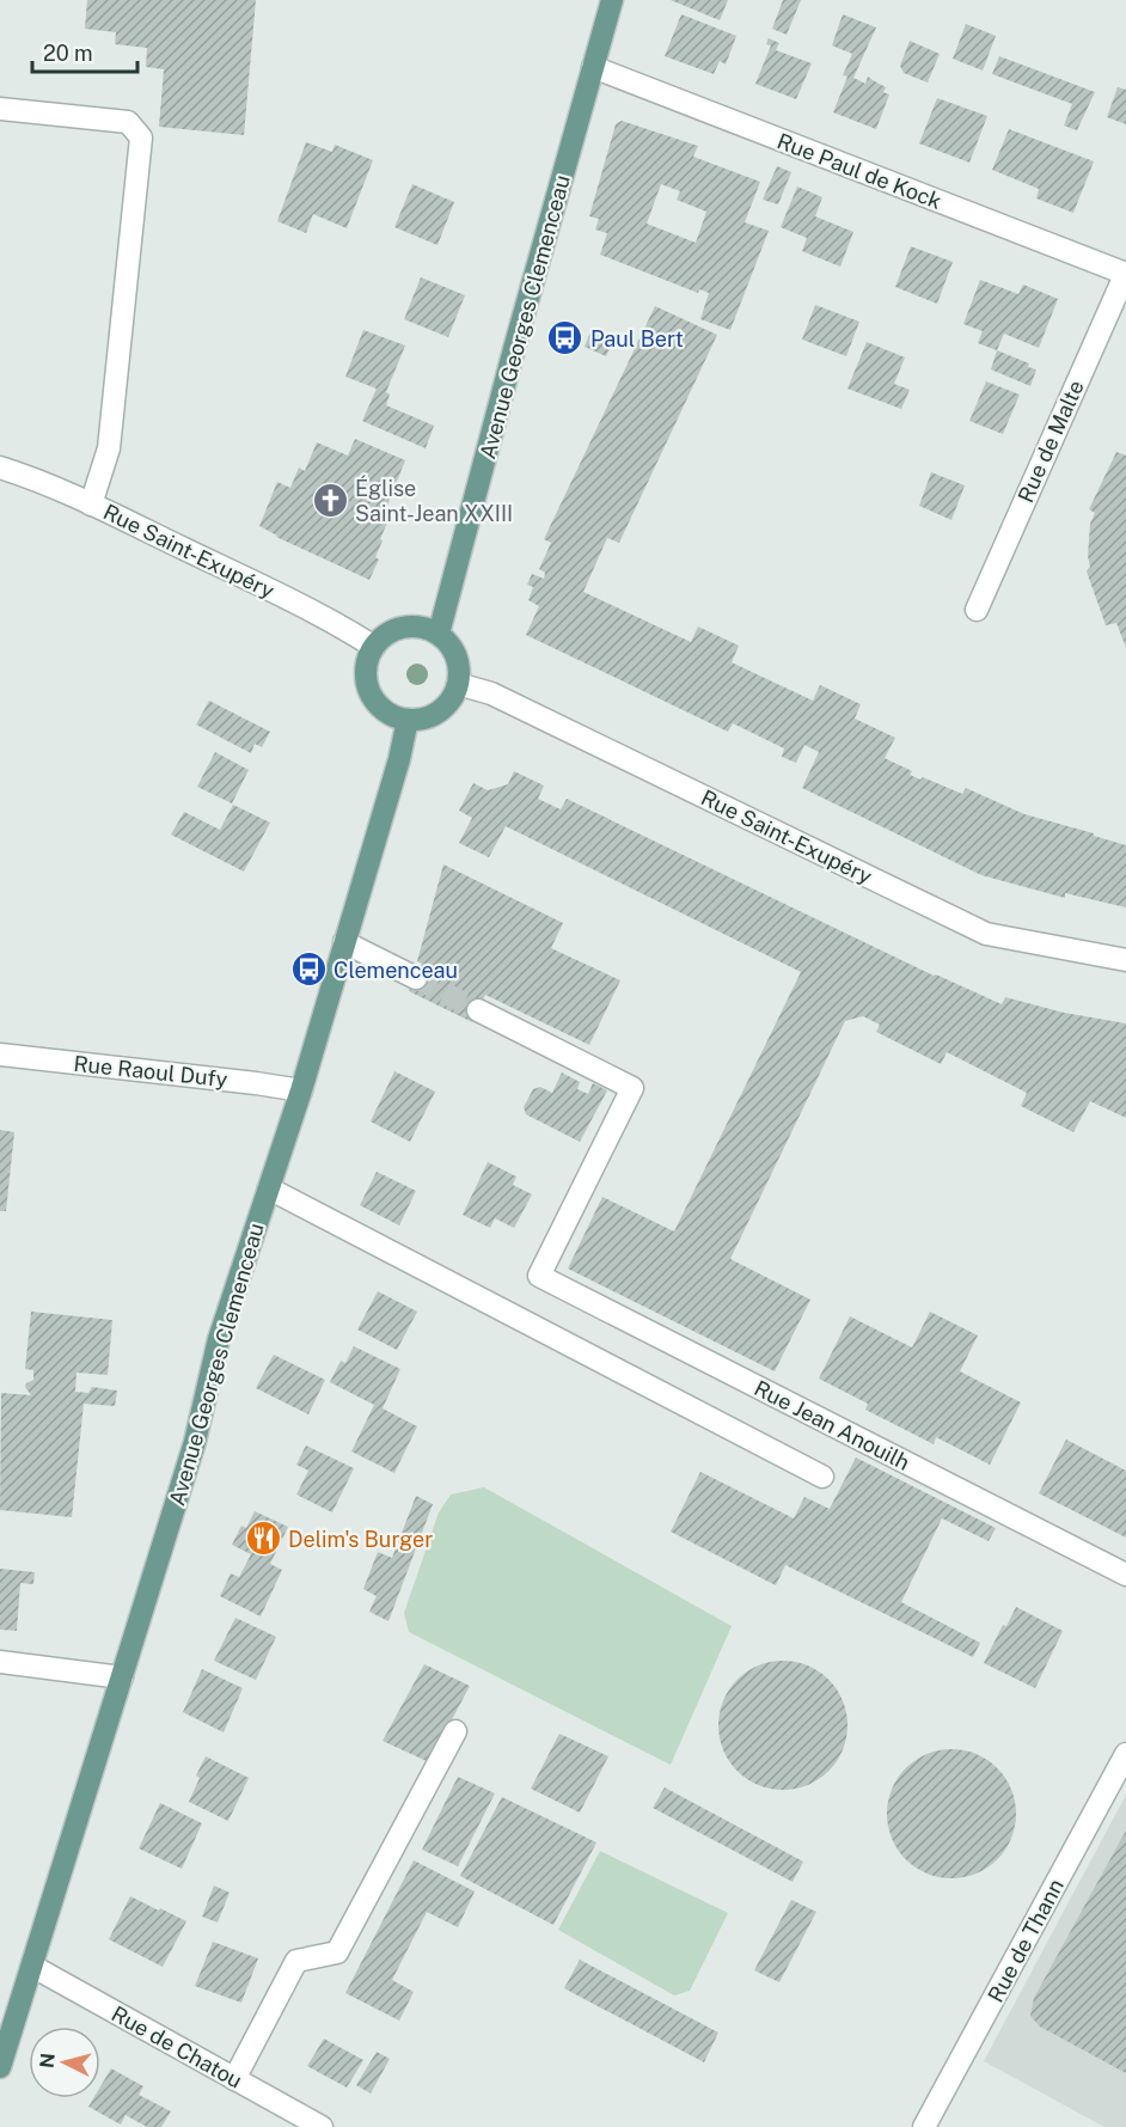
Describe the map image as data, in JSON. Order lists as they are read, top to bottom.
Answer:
{
  "streets": {
    "main road": ["Avenue Georges Clemenceau"],
    "street": [
      "Rue Paul de Kock",
      "Rue de Malte",
      "Rue Saint-Exupéry",
      "Rue Raoul Dufy",
      "Rue Jean Anouilh",
      "Rue de Thann",
      "Rue de Chatou"
    ]
  },
  "crossings": [
    ["Rue Paul de Kock", "Avenue Georges Clemenceau"],
    ["Rue Paul de Kock", "Rue de Malte"],
    ["Avenue Georges Clemenceau", "Rue Saint-Exupéry"],
    ["Avenue Georges Clemenceau", "Rue Raoul Dufy"],
    ["Avenue Georges Clemenceau", "Rue de Chatou"]
  ],
  "places": {
    "bus stop": ["Paul Bert", "Clemenceau"],
    "church": ["Église Saint-Jean XXIII"],
    "restaurant": ["Delim's Burger"]
  },
  "scale_bar": "20 m",
  "north": "left"
}
